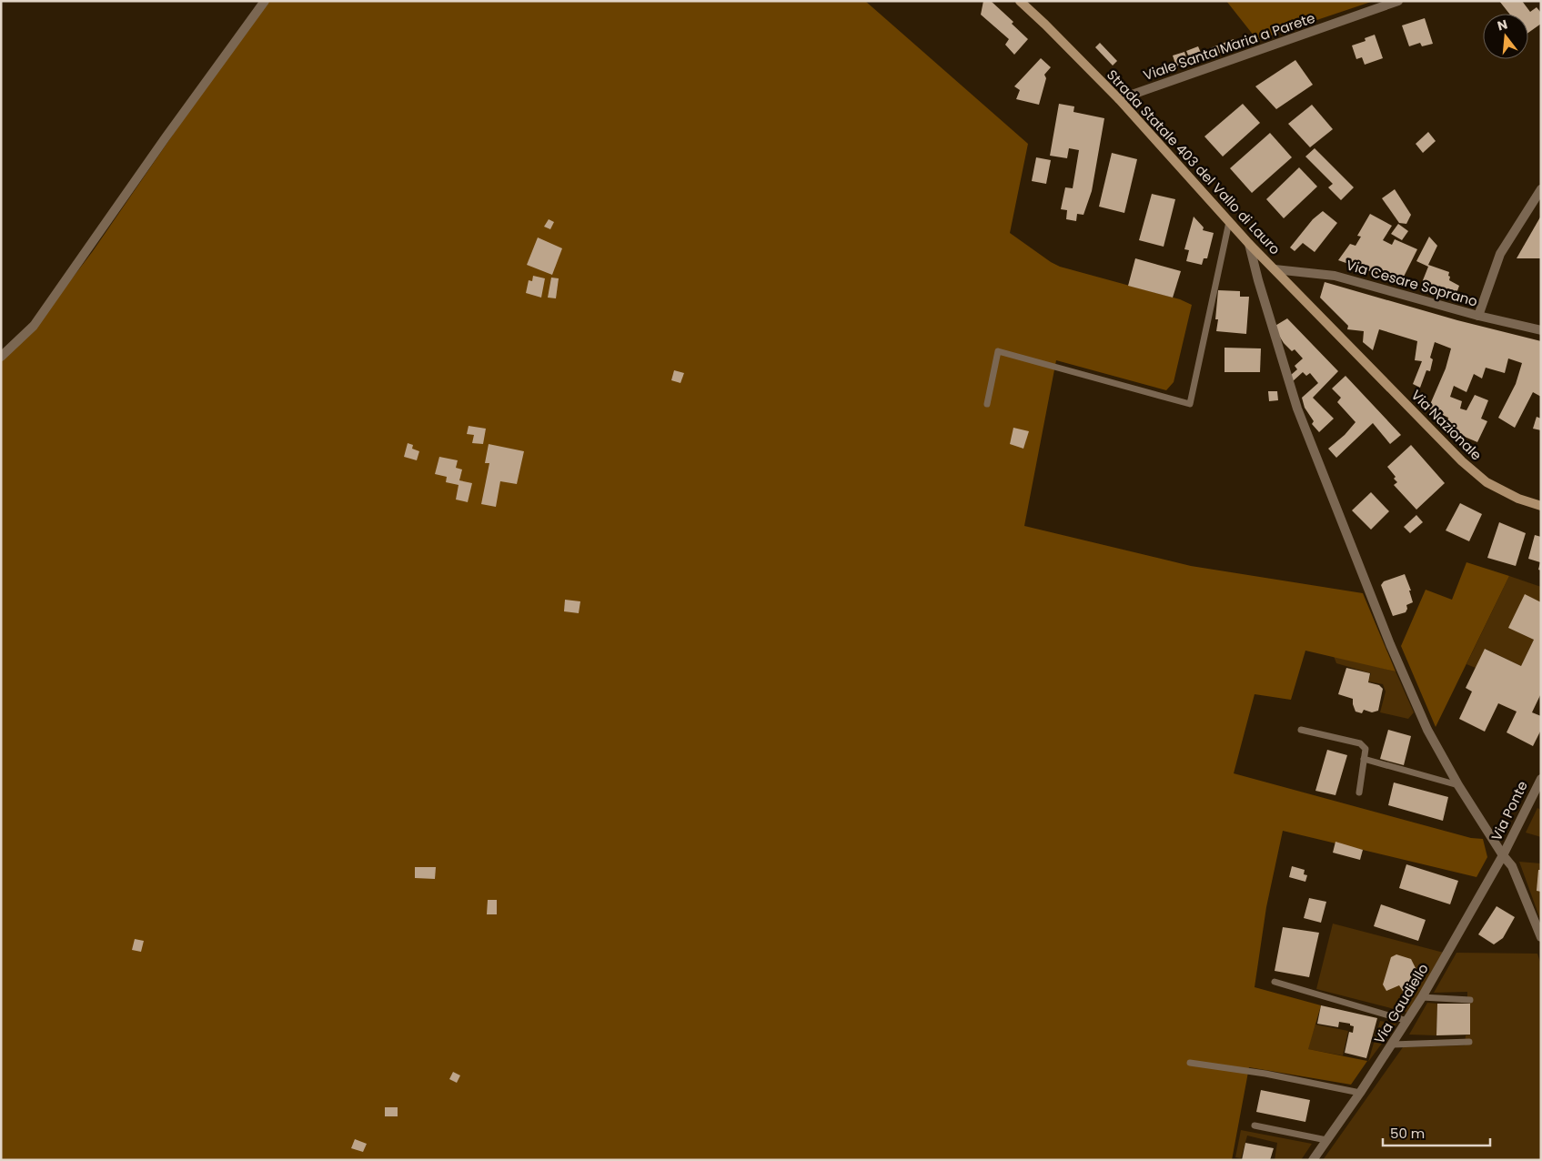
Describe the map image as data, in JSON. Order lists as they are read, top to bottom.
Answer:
{
  "streets": {
    "main road": ["Strada Statale 403 del Vallo di Lauro", "Via Nazionale"],
    "street": [
      "Viale Santa Maria a Parete",
      "Via Cesare Soprano",
      "Via Ponte",
      "Via Gaudiello"
    ]
  },
  "crossings": [
    ["Viale Santa Maria a Parete", "Strada Statale 403 del Vallo di Lauro"],
    ["Strada Statale 403 del Vallo di Lauro", "Via Cesare Soprano"],
    ["Strada Statale 403 del Vallo di Lauro", "Via Nazionale"],
    ["Via Ponte", "Via Gaudiello"]
  ],
  "scale_bar": "50 m",
  "north": "top"
}
